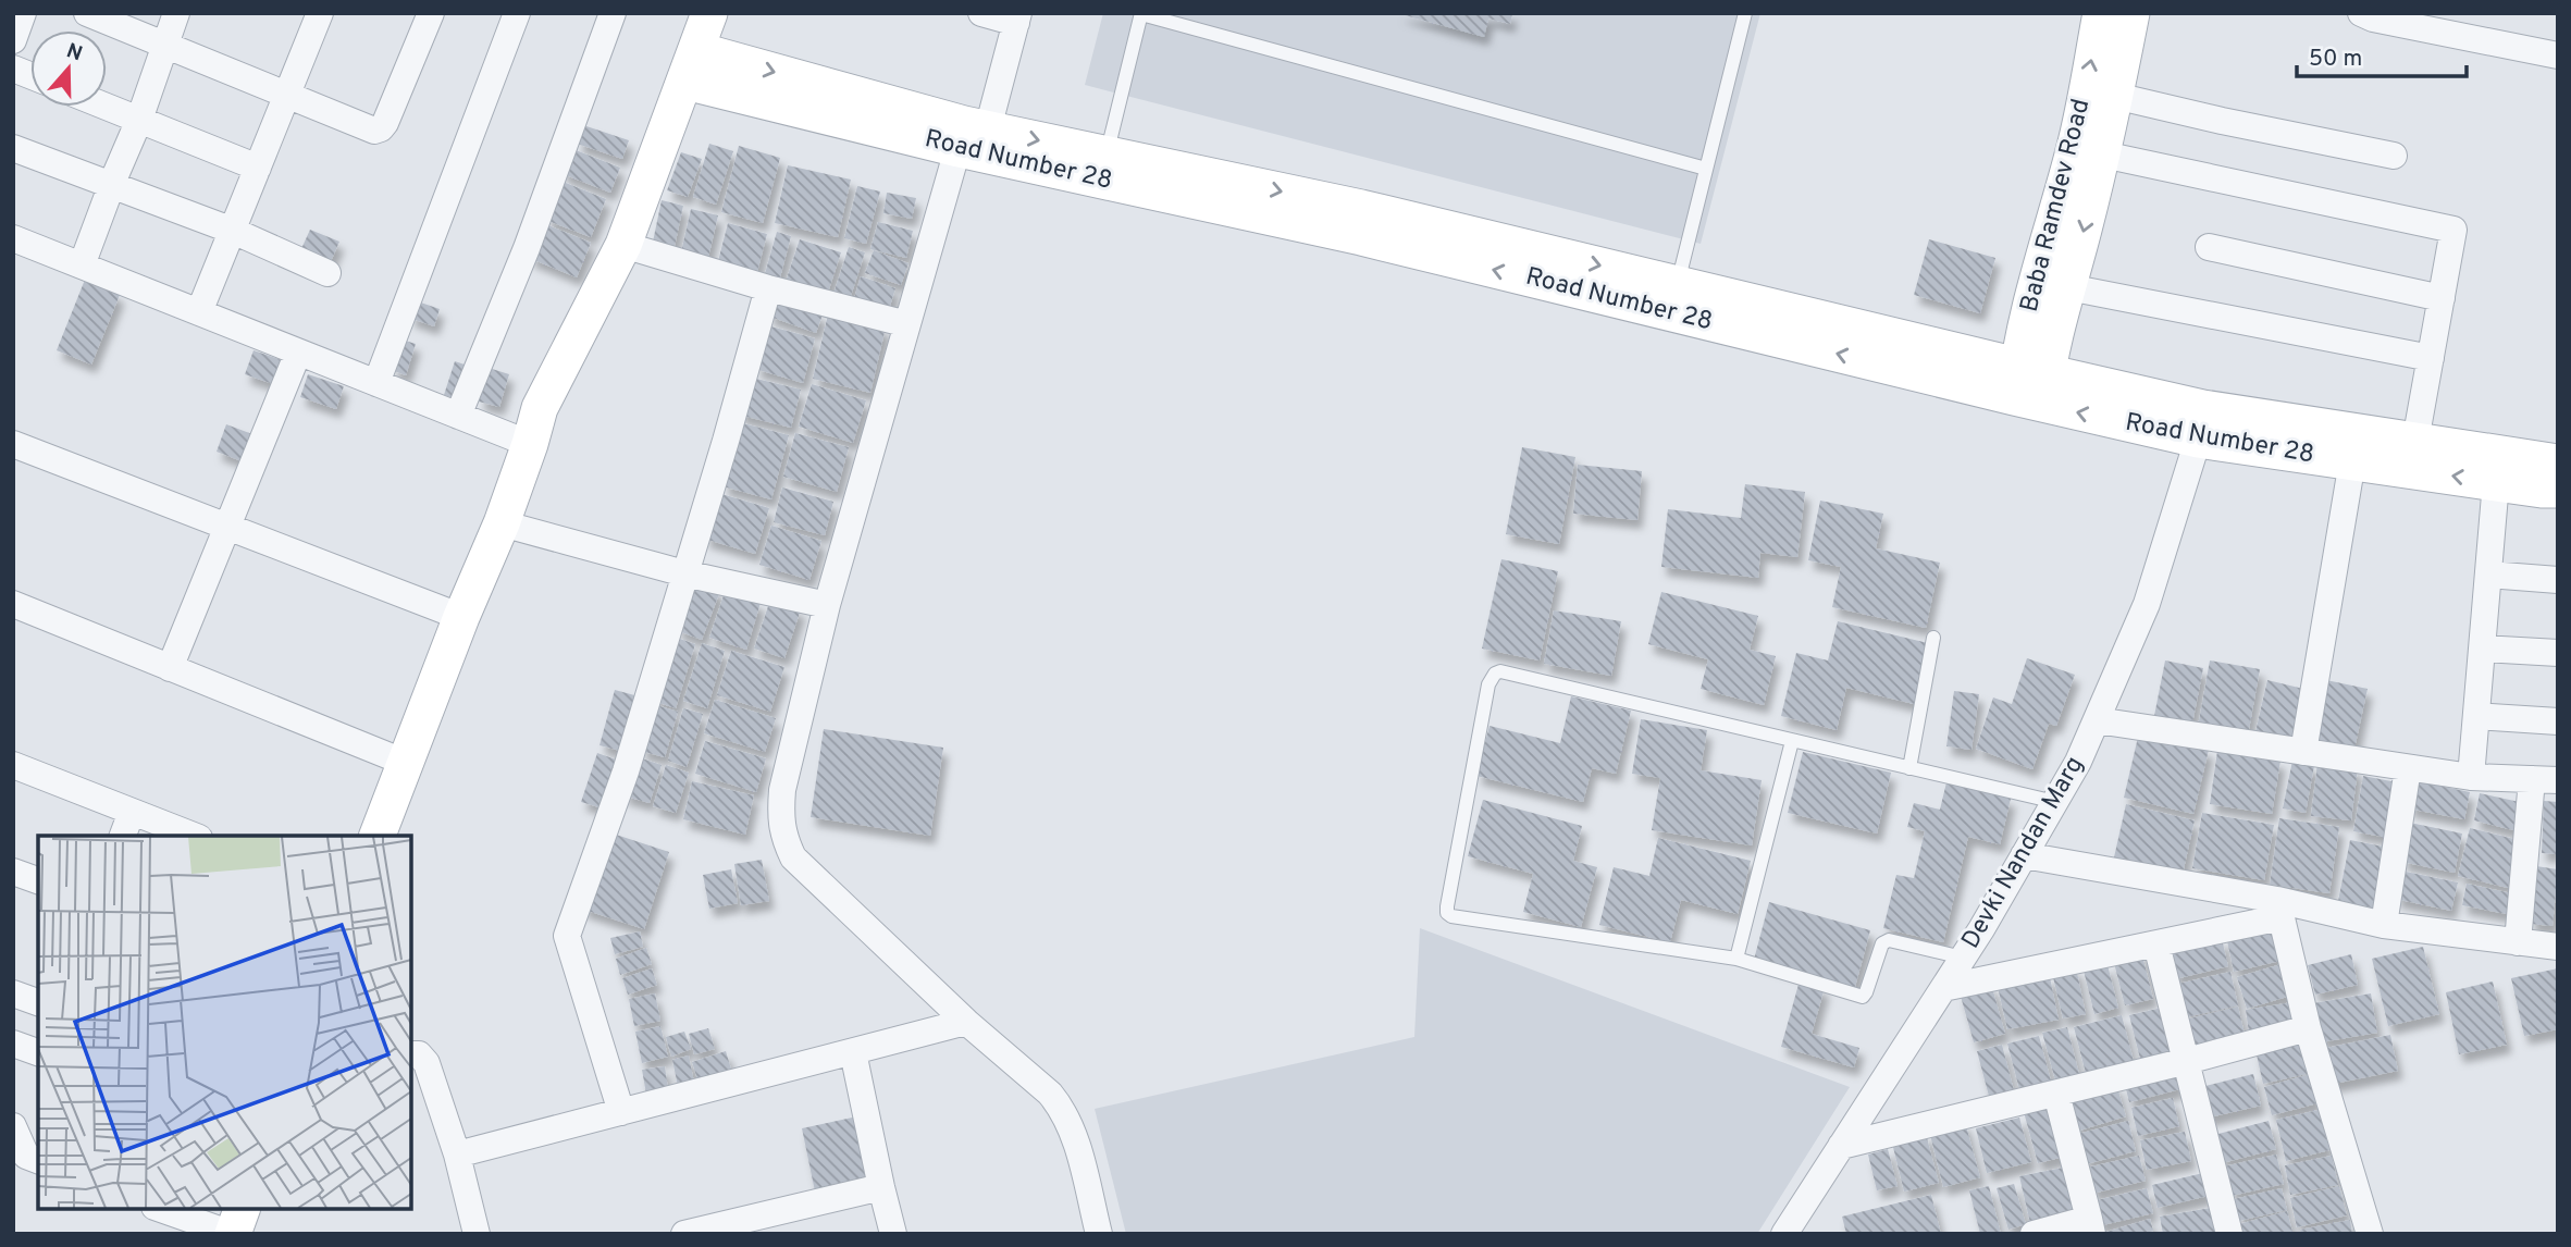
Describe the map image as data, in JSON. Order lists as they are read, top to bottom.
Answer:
{
  "streets": {
    "street": ["Road Number 28", "Baba Ramdev Road", "Devki Nandan Marg"]
  },
  "crossings": [
    ["Road Number 28", "Baba Ramdev Road"],
    ["Road Number 28", "Devki Nandan Marg"]
  ],
  "scale_bar": "50 m",
  "north": "top"
}
